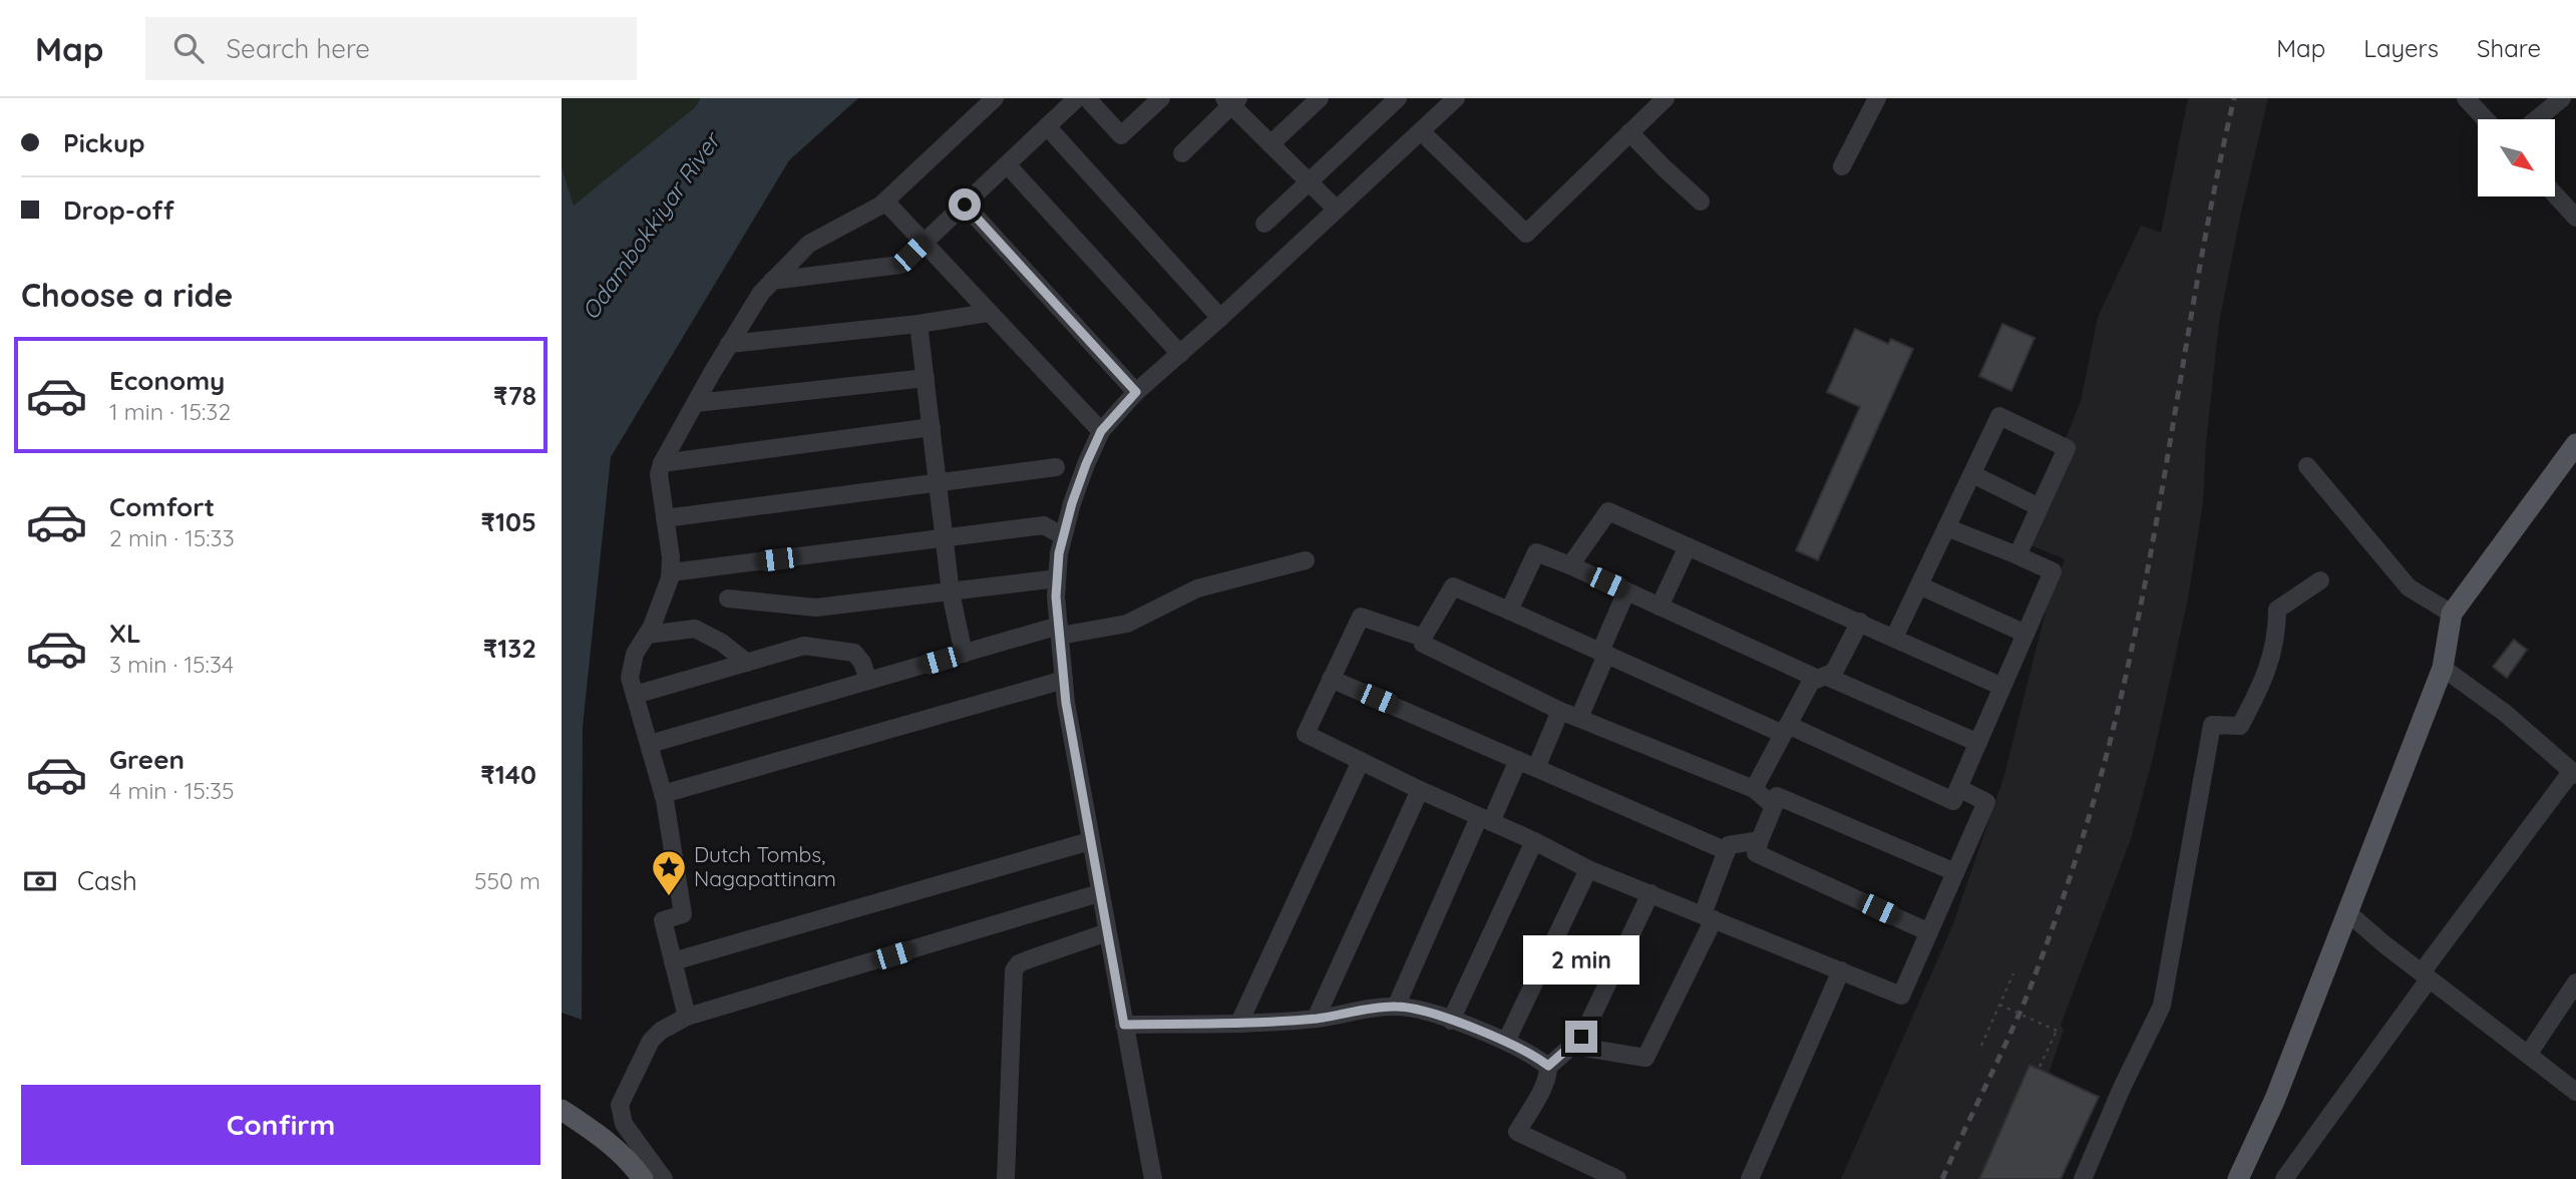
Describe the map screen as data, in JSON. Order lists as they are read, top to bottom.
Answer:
{
  "water": ["Odambokkiyar River"],
  "places": {
    "place": ["Dutch Tombs, Nagapattinam"]
  },
  "north": "bottom right",
  "page": {
    "header": "Map",
    "search": "Search here",
    "nav": ["Map", "Layers", "Share"],
    "banner": ["Pickup", "Drop-off"],
    "heading": "Choose a ride",
    "list": [
      {
        "name": "Economy",
        "note": "1 min · 15:32",
        "value": "₹78"
      },
      {
        "name": "Comfort",
        "note": "2 min · 15:33",
        "value": "₹105"
      },
      {
        "name": "XL",
        "note": "3 min · 15:34",
        "value": "₹132"
      },
      {
        "name": "Green",
        "note": "4 min · 15:35",
        "value": "₹140"
      }
    ],
    "pay": ["Cash", "550 m"],
    "bubble": "2 min",
    "buttons": "Confirm"
  }
}
